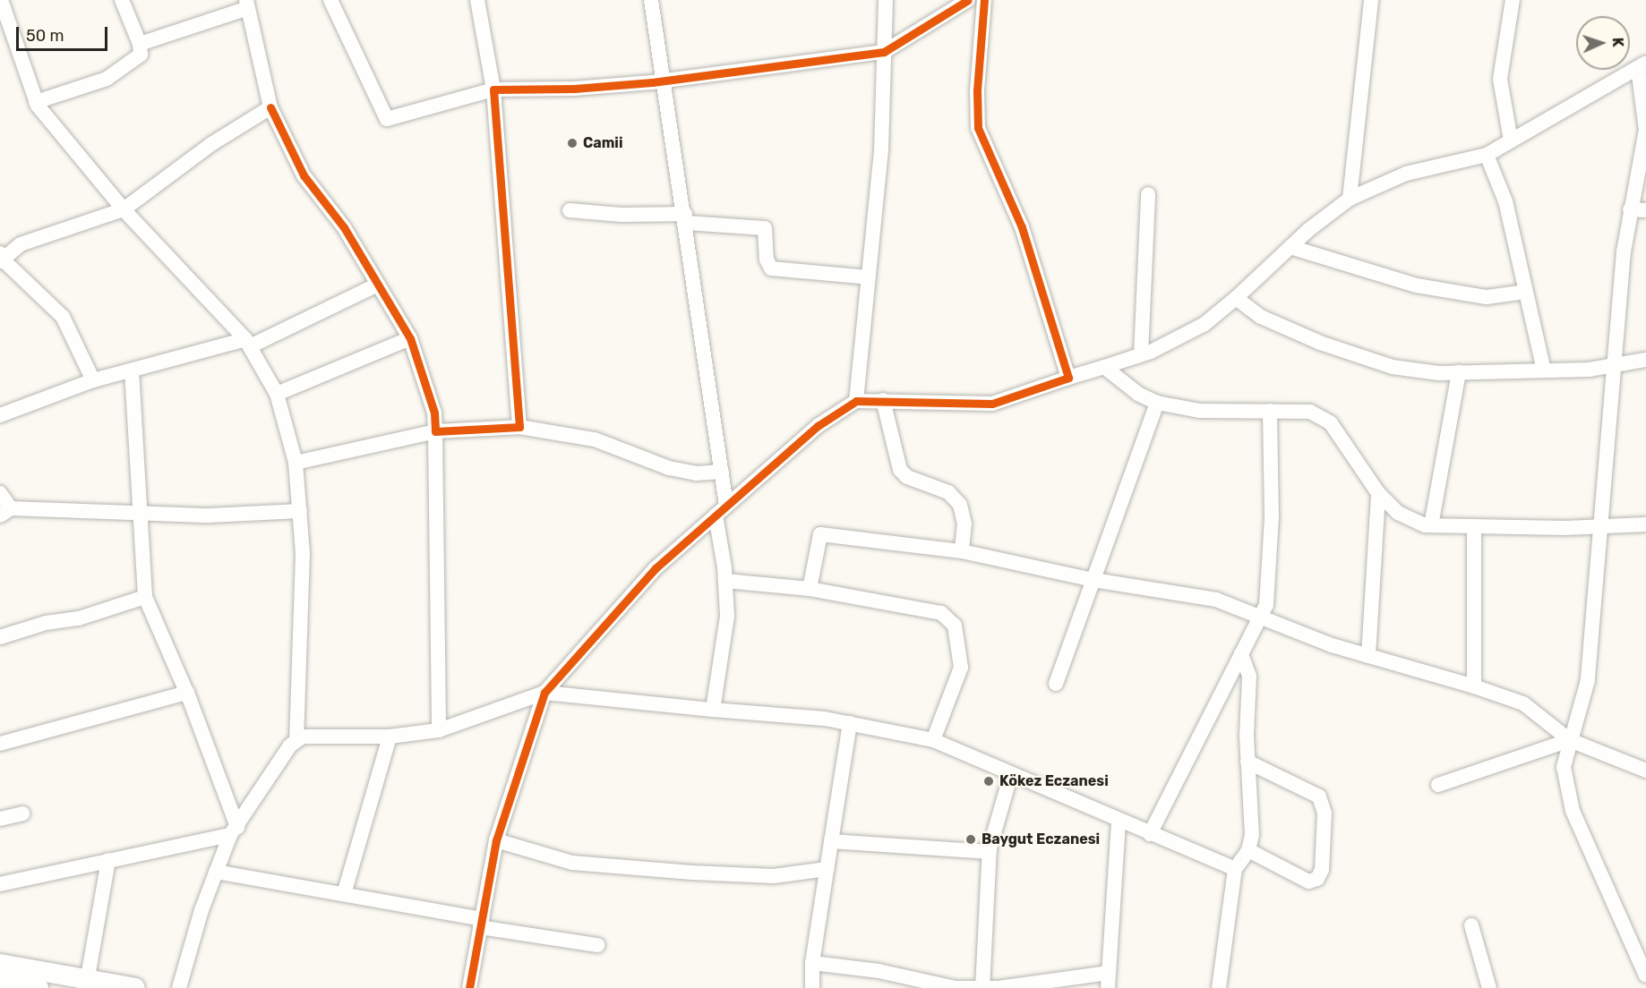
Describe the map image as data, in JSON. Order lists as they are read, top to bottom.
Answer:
{
  "places": ["Camii", "Kökez Eczanesi", "Baygut Eczanesi"],
  "scale_bar": "50 m",
  "north": "right"
}
